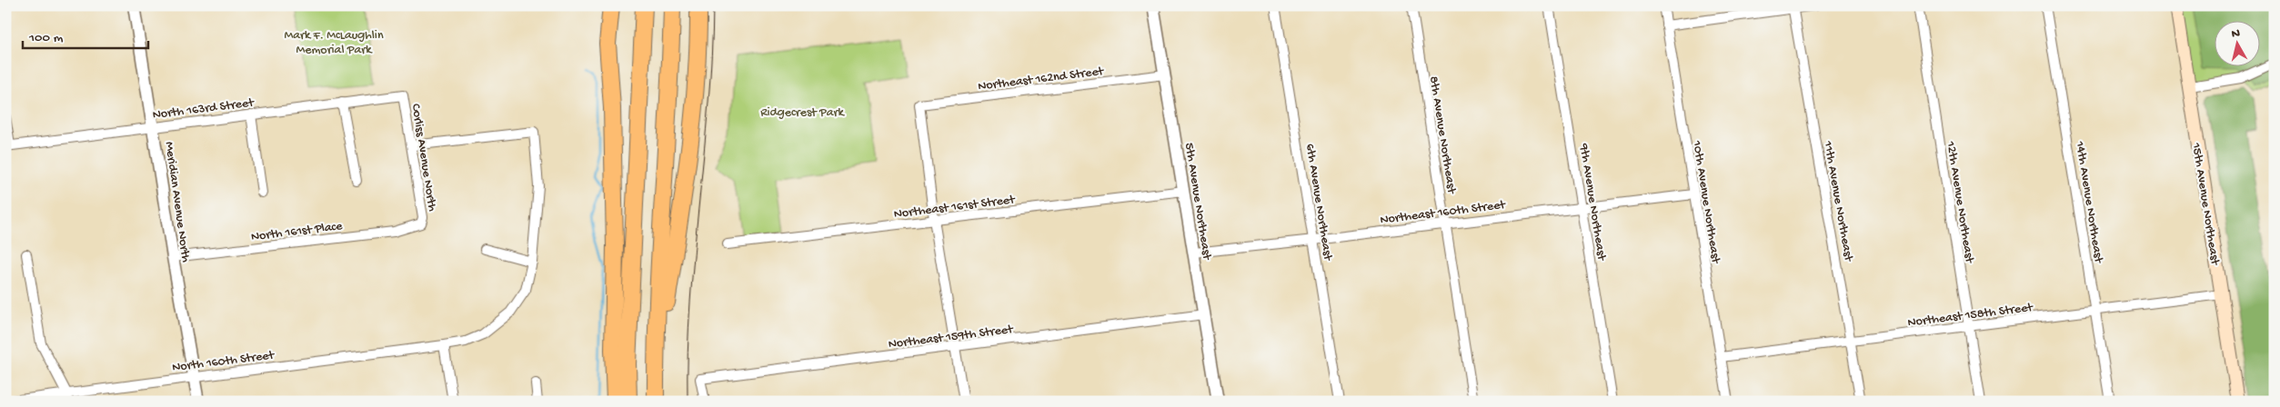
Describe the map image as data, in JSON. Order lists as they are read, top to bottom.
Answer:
{
  "streets": {
    "main road": ["15th Avenue Northeast"],
    "street": [
      "Northeast 162nd Street",
      "North 163rd Street",
      "8th Avenue Northeast",
      "Corliss Avenue North",
      "5th Avenue Northeast",
      "11th Avenue Northeast",
      "Meridian Avenue North",
      "6th Avenue Northeast",
      "9th Avenue Northeast",
      "10th Avenue Northeast",
      "12th Avenue Northeast",
      "14th Avenue Northeast",
      "Northeast 161st Street",
      "Northeast 160th Street",
      "North 161st Place",
      "Northeast 158th Street",
      "Northeast 159th Street",
      "North 160th Street"
    ]
  },
  "crossings": [
    ["Northeast 162nd Street", "5th Avenue Northeast"],
    ["Northeast 162nd Street", "Northeast 161st Street"],
    ["North 163rd Street", "Corliss Avenue North"],
    ["North 163rd Street", "Meridian Avenue North"],
    ["8th Avenue Northeast", "Northeast 160th Street"],
    ["Corliss Avenue North", "North 161st Place"],
    ["Corliss Avenue North", "North 160th Street"],
    ["5th Avenue Northeast", "Northeast 161st Street"],
    ["5th Avenue Northeast", "Northeast 160th Street"],
    ["5th Avenue Northeast", "Northeast 159th Street"],
    ["11th Avenue Northeast", "Northeast 158th Street"],
    ["Meridian Avenue North", "North 161st Place"],
    ["Meridian Avenue North", "North 160th Street"],
    ["6th Avenue Northeast", "Northeast 160th Street"],
    ["9th Avenue Northeast", "Northeast 160th Street"],
    ["10th Avenue Northeast", "Northeast 160th Street"],
    ["10th Avenue Northeast", "Northeast 158th Street"],
    ["12th Avenue Northeast", "Northeast 158th Street"],
    ["14th Avenue Northeast", "Northeast 158th Street"],
    ["15th Avenue Northeast", "Northeast 158th Street"]
  ],
  "parks": ["Mark F. McLaughlin Memorial Park", "Ridgecrest Park"],
  "scale_bar": "100 m",
  "north": "top"
}
